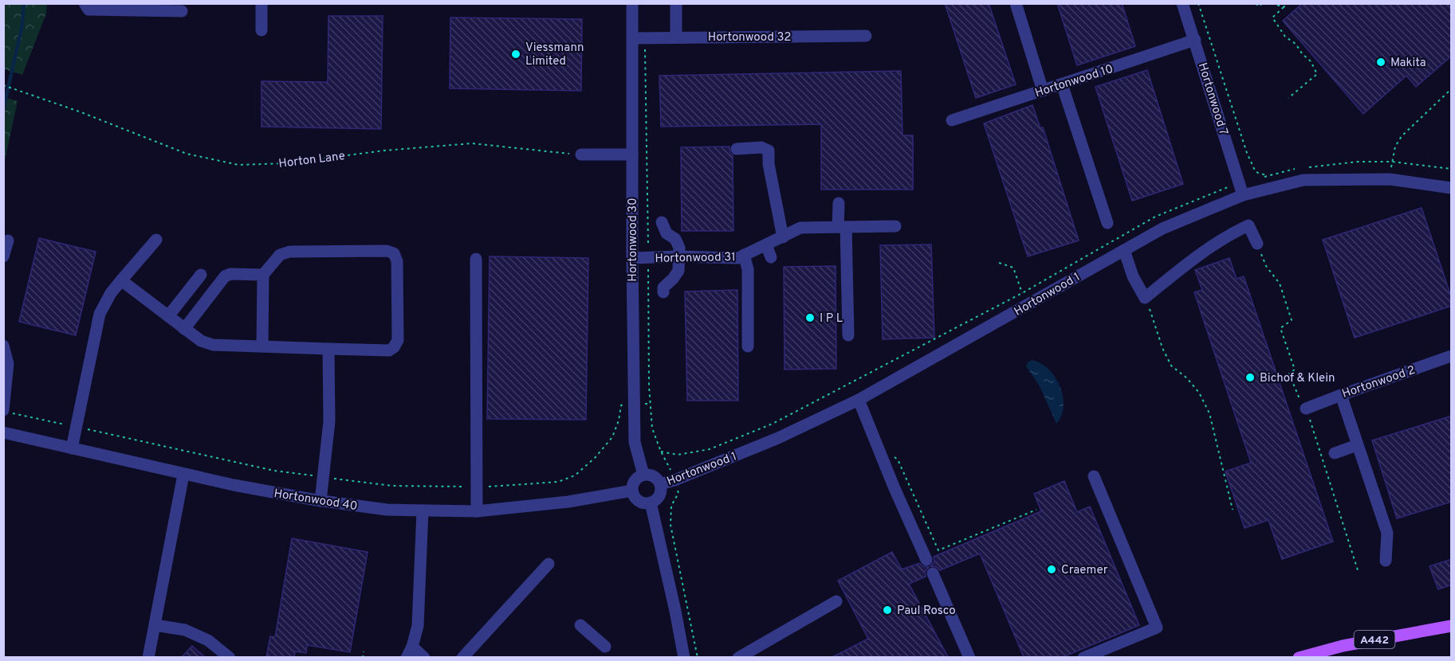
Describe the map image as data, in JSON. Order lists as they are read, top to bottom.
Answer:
{
  "streets": {
    "main road": ["A442"],
    "street": [
      "Hortonwood 32",
      "Hortonwood 10",
      "Hortonwood 7",
      "Hortonwood 30",
      "Hortonwood 31",
      "Hortonwood 1",
      "Hortonwood 2",
      "Hortonwood 40"
    ],
    "path": ["Horton Lane"]
  },
  "crossings": [
    ["Hortonwood 32", "Hortonwood 30"],
    ["Hortonwood 10", "Hortonwood 7"],
    ["Hortonwood 7", "Hortonwood 1"],
    ["Hortonwood 30", "Hortonwood 31"],
    ["Hortonwood 30", "Hortonwood 1"],
    ["Hortonwood 30", "Hortonwood 40"],
    ["Hortonwood 1", "Hortonwood 40"]
  ],
  "places": [
    "Viessmann Limited",
    "Makita",
    "I P L",
    "Bichof & Klein",
    "Craemer",
    "Paul Rosco"
  ]
}
